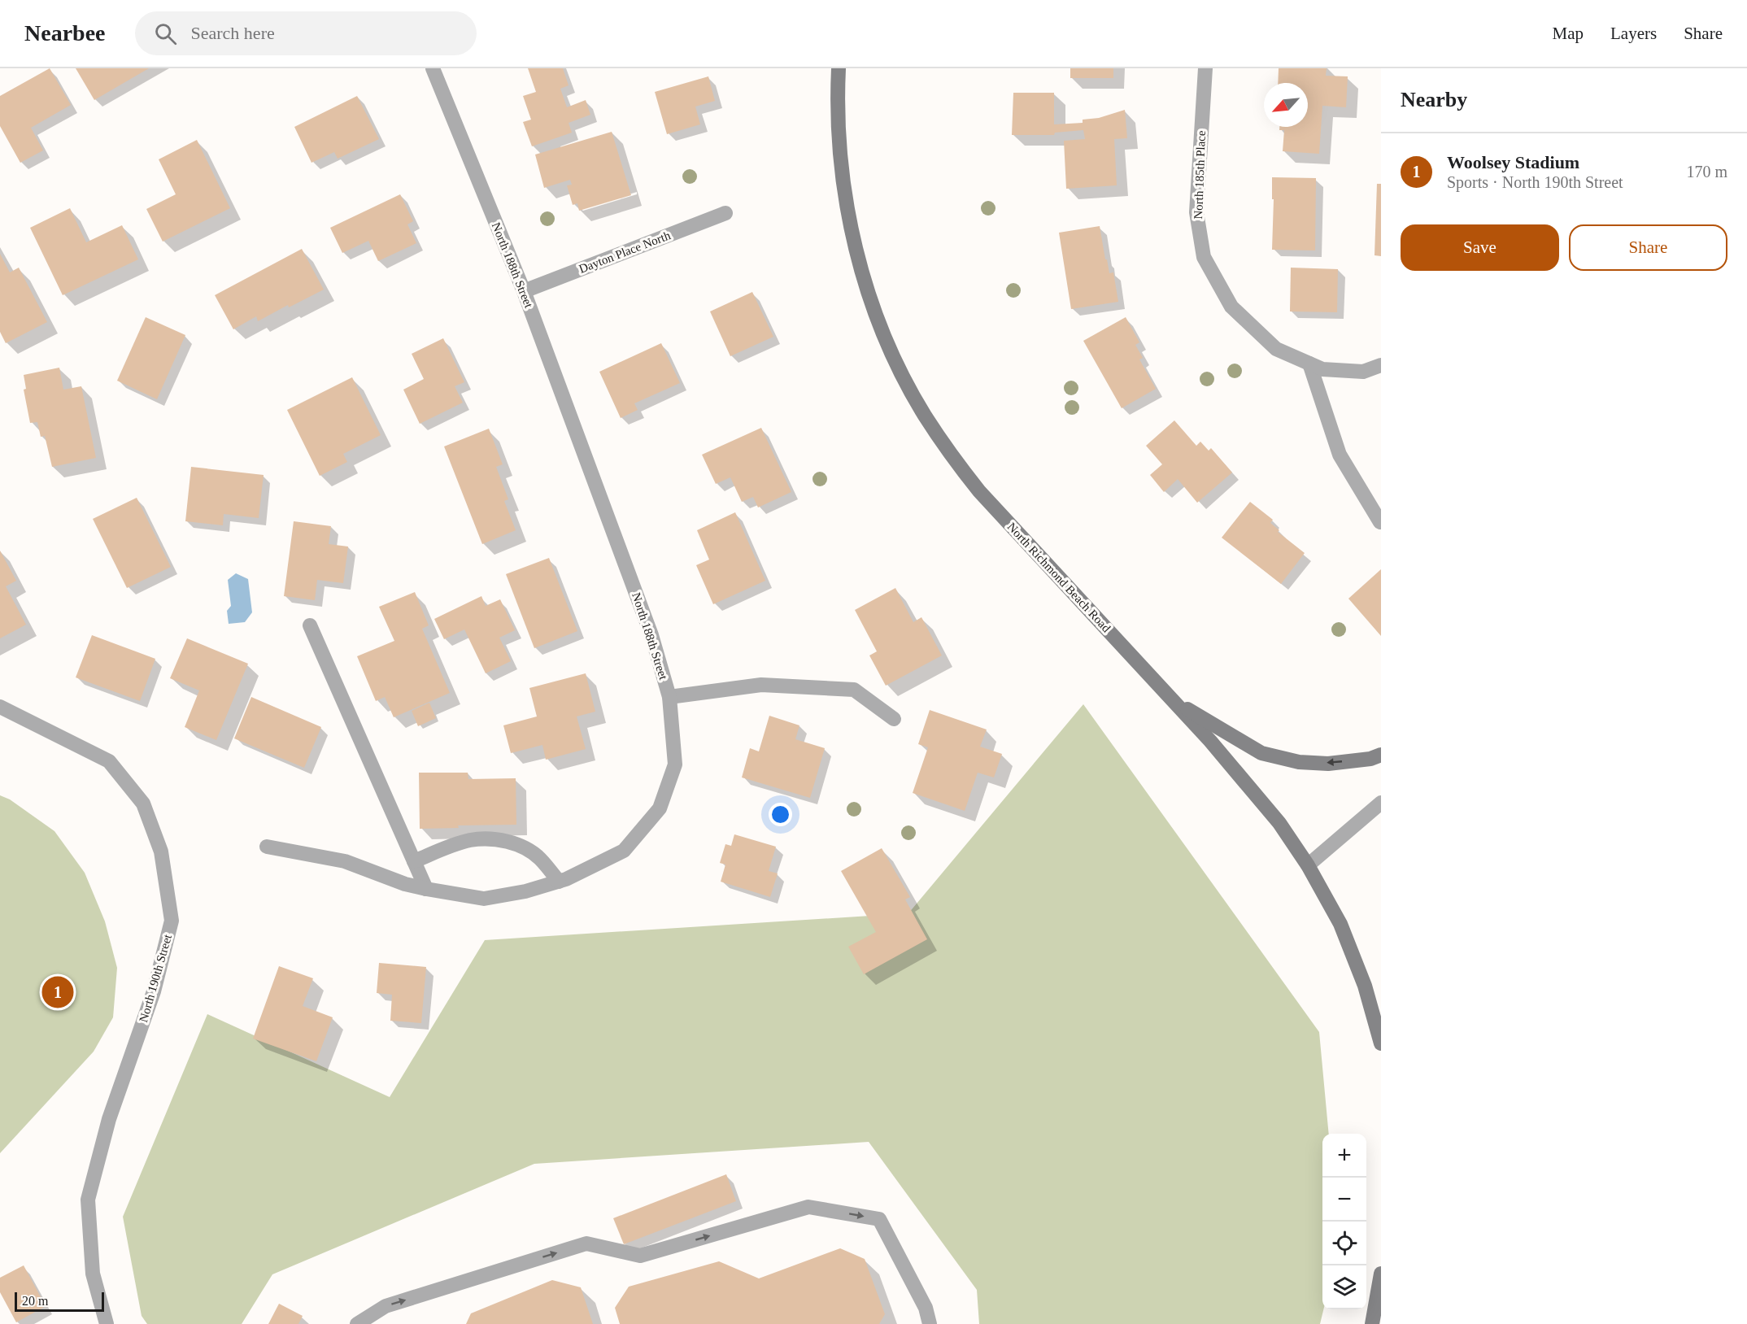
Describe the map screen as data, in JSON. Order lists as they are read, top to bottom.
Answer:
{
  "streets": {
    "main road": ["North Richmond Beach Road"],
    "street": [
      "North 185th Place",
      "Dayton Place North",
      "North 188th Street",
      "North 190th Street"
    ]
  },
  "crossings": [
    ["Dayton Place North", "North 188th Street"]
  ],
  "scale_bar": "20 m",
  "north": "bottom left",
  "page": {
    "header": "Nearbee",
    "search": "Search here",
    "nav": ["Map", "Layers", "Share"],
    "heading": "Nearby",
    "list": [
      {
        "mark": "1",
        "name": "Woolsey Stadium",
        "note": "Sports · North 190th Street",
        "value": "170 m"
      }
    ],
    "buttons": ["Save", "Share"],
    "pins": "1",
    "map_buttons": ["+", "−"],
    "scale": "20 m"
  }
}
